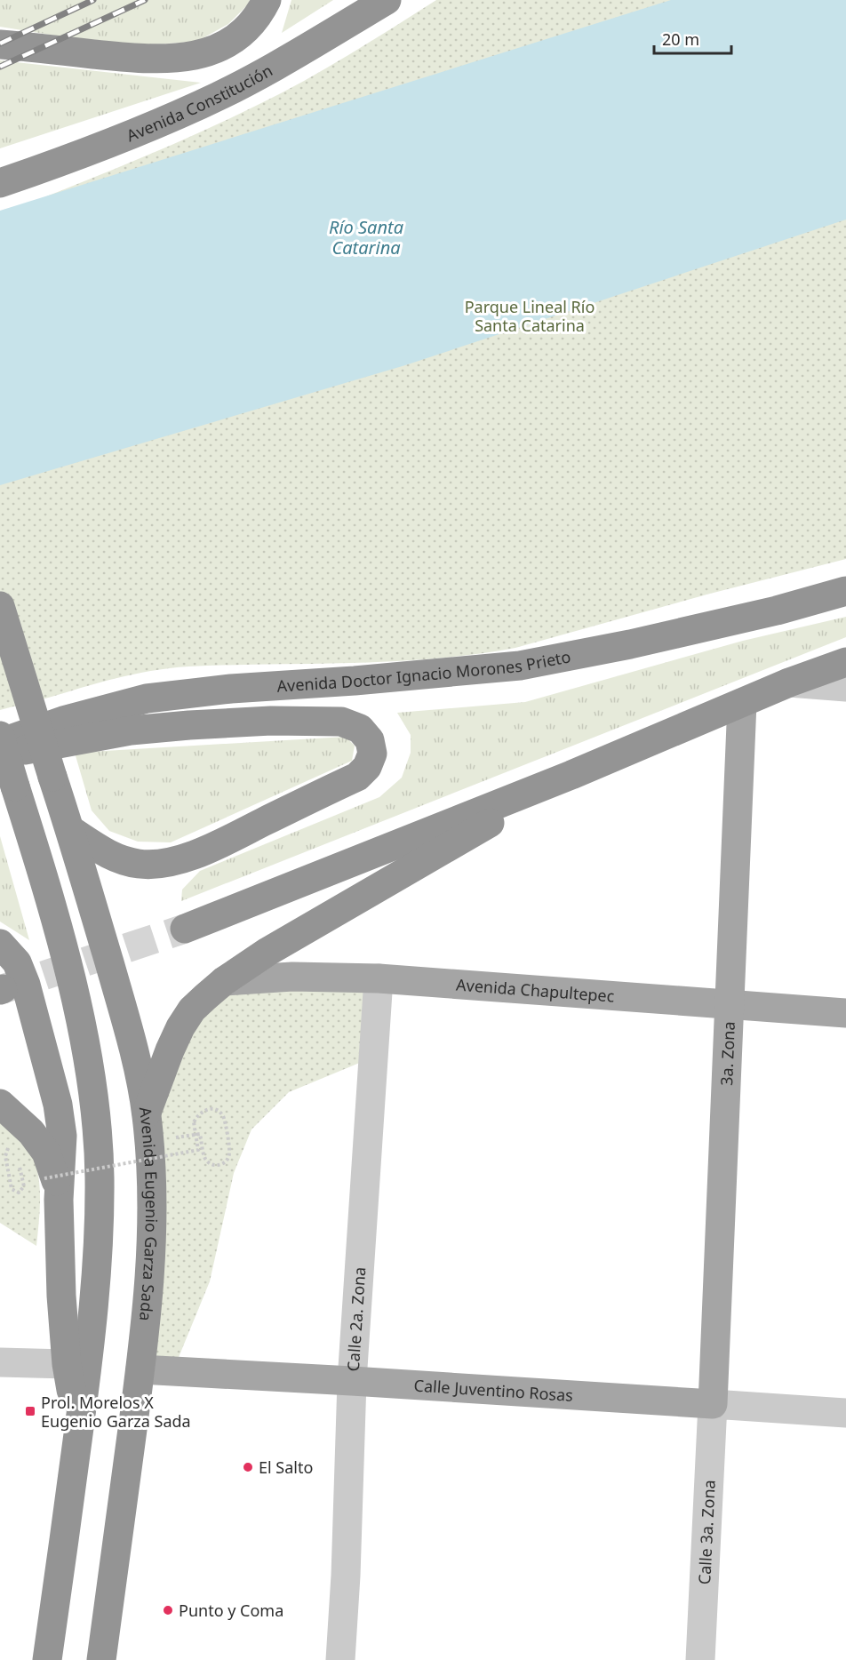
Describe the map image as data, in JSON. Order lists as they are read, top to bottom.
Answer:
{
  "streets": {
    "highway": ["Avenida Constitución", "Avenida Doctor Ignacio Morones Prieto", "Avenida Eugenio Garza Sada"],
    "main road": ["Avenida Chapultepec", "3a. Zona", "Calle Juventino Rosas"],
    "street": ["Calle 2a. Zona", "Calle 3a. Zona"]
  },
  "crossings": [
    ["Avenida Chapultepec", "3a. Zona"],
    ["Avenida Chapultepec", "Calle 2a. Zona"],
    ["3a. Zona", "Calle Juventino Rosas"],
    ["3a. Zona", "Calle 3a. Zona"],
    ["Avenida Eugenio Garza Sada", "Calle Juventino Rosas"],
    ["Calle 2a. Zona", "Calle Juventino Rosas"],
    ["Calle Juventino Rosas", "Calle 3a. Zona"]
  ],
  "water": ["Río Santa Catarina"],
  "parks": ["Parque Lineal Río Santa Catarina"],
  "places": {
    "transit": ["Prol. Morelos X Eugenio Garza Sada"],
    "other": ["El Salto", "Punto y Coma"]
  },
  "scale_bar": "20 m"
}
